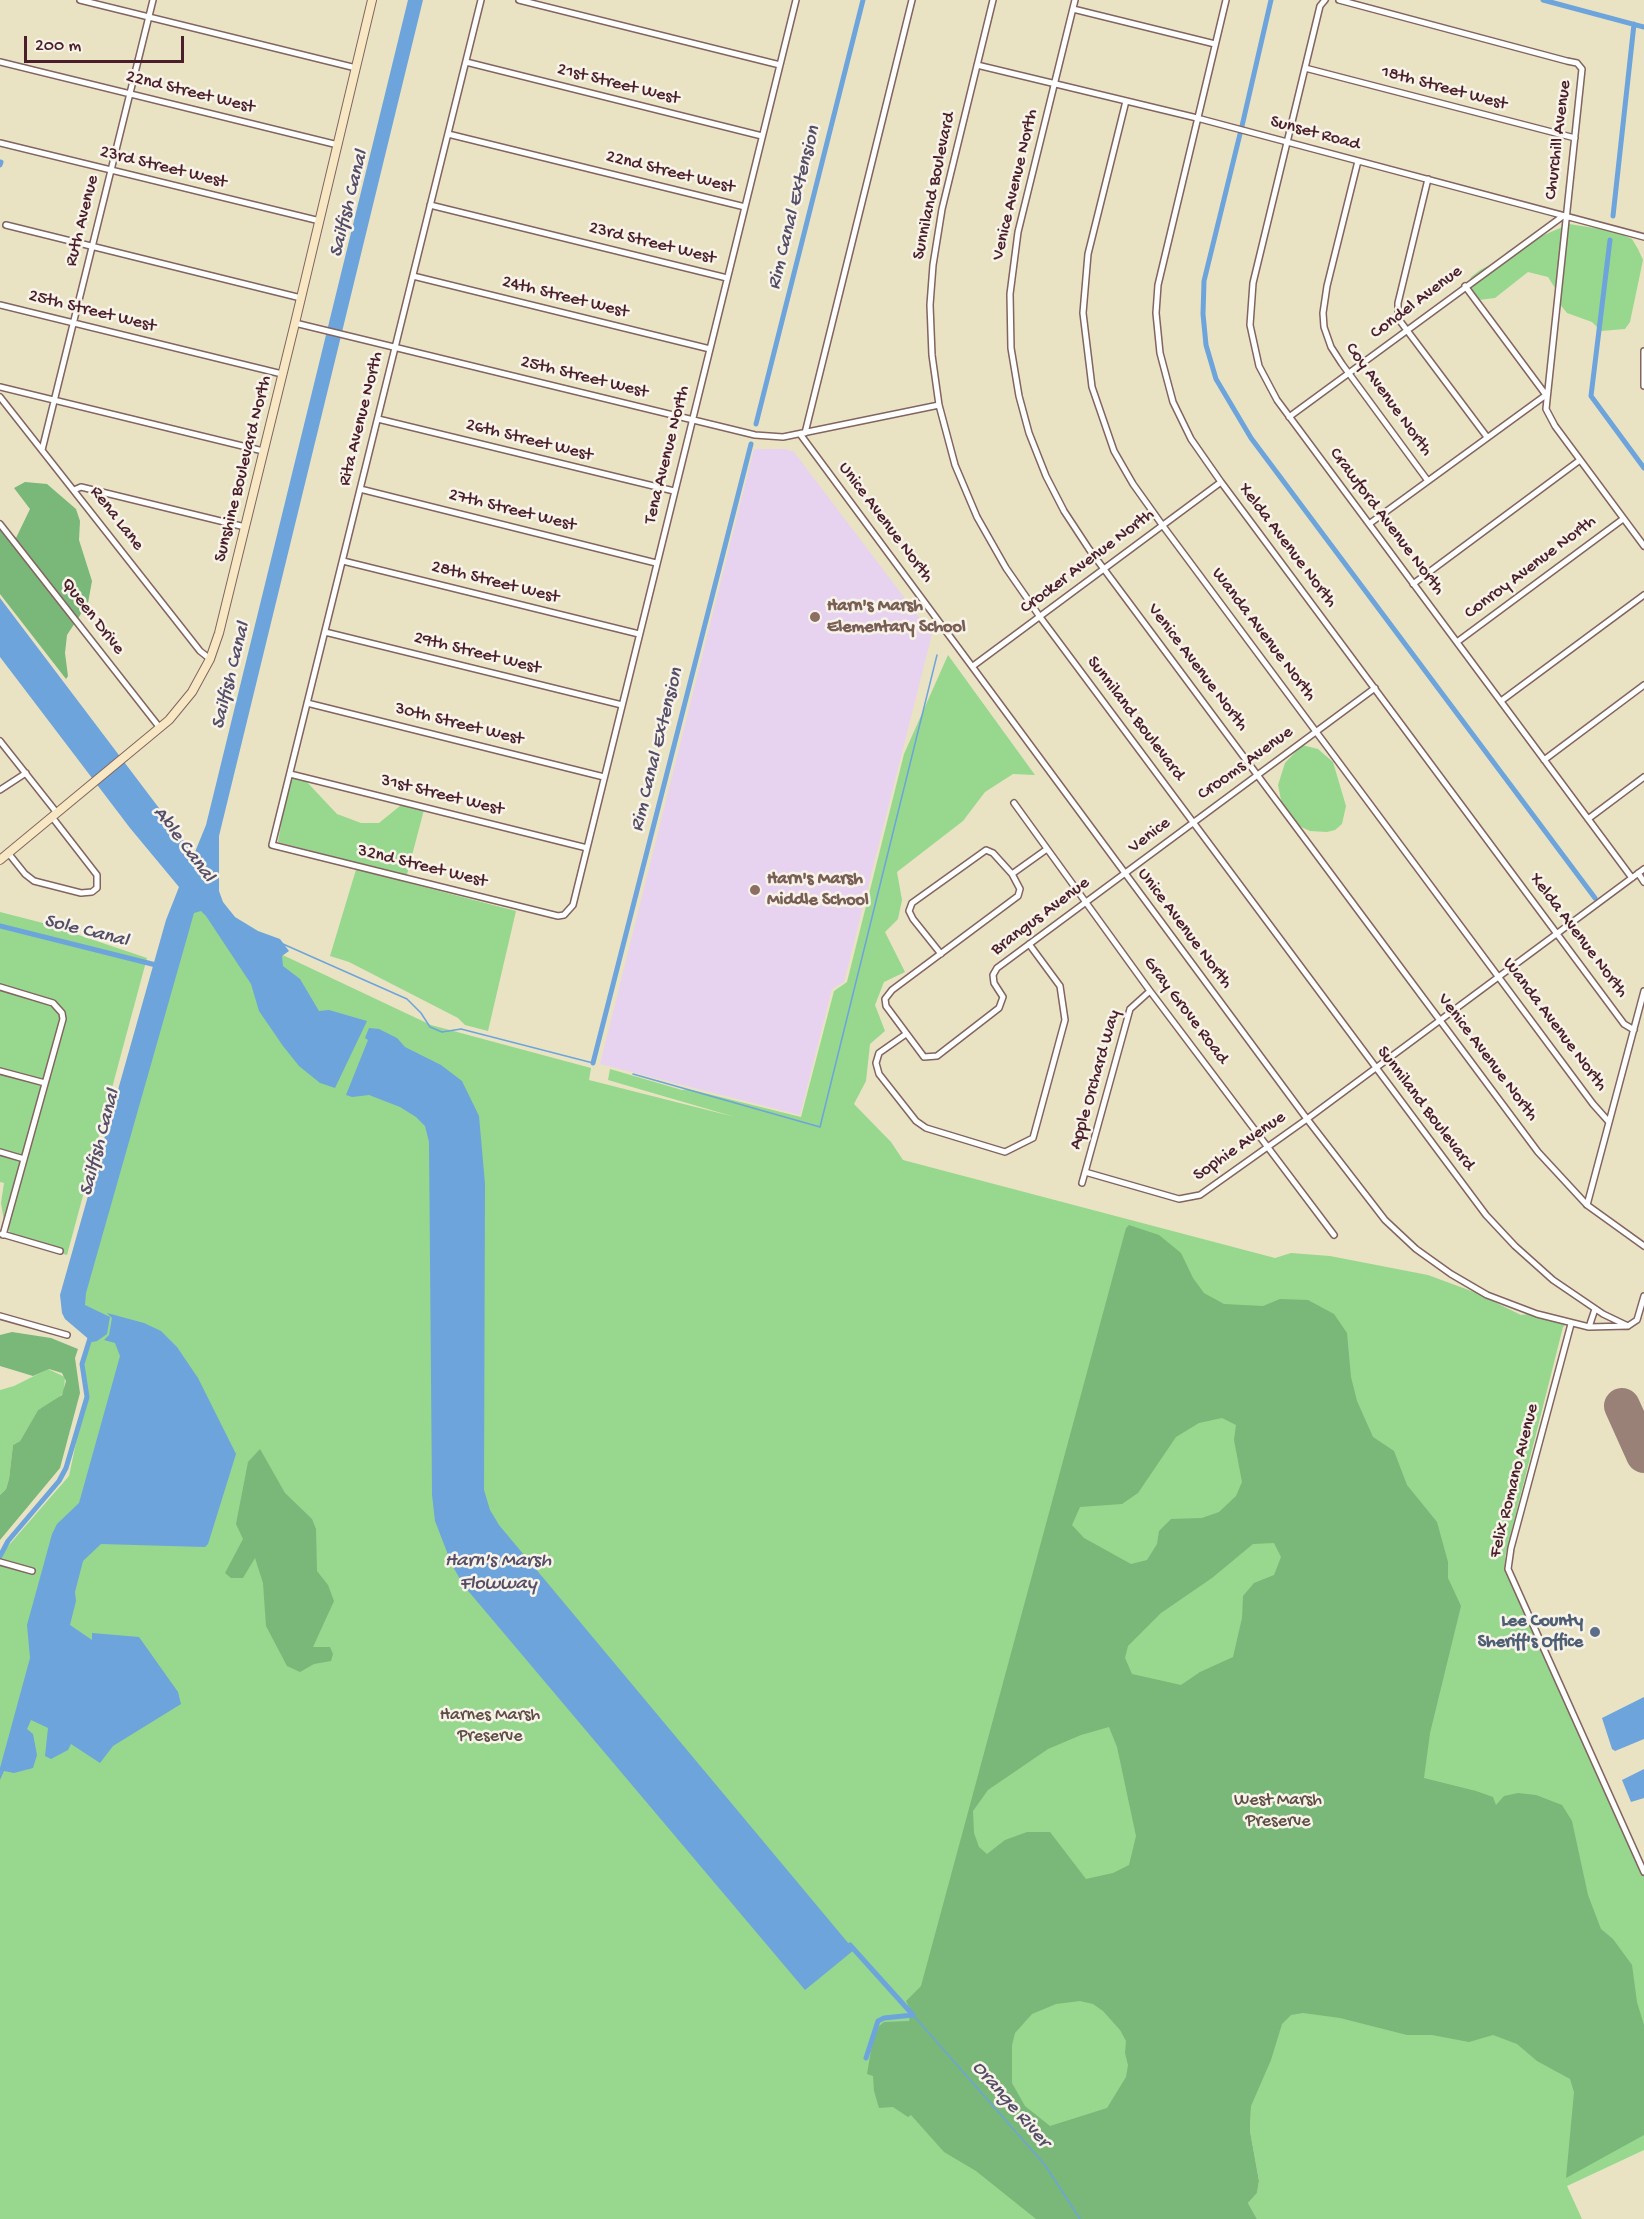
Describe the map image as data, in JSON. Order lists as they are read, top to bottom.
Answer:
{
  "streets": {
    "street": [
      "21st Street West",
      "18th Street West",
      "22nd Street West",
      "Sunset Road",
      "Churchill Avenue",
      "23rd Street West",
      "Venice Avenue North",
      "Sunniland Boulevard",
      "Ruth Avenue",
      "24th Street West",
      "Condel Avenue",
      "25th Street West",
      "Coy Avenue North",
      "Rita Avenue North",
      "26th Street West",
      "Tena Avenue North",
      "Sunshine Boulevard North",
      "27th Street West",
      "Rena Lane",
      "Crawford Avenue North",
      "Unice Avenue North",
      "Xelda Avenue North",
      "Crocker Avenue North",
      "Conroy Avenue North",
      "28th Street West",
      "Queen Drive",
      "Wanda Avenue North",
      "29th Street West",
      "30th Street West",
      "Crooms Avenue",
      "31st Street West",
      "Venice",
      "32nd Street West",
      "Brangus Avenue",
      "Gray Grove Road",
      "Apple Orchard Way",
      "Sophie Avenue",
      "Felix Romano Avenue"
    ]
  },
  "crossings": [
    ["21st Street West", "Rita Avenue North"],
    ["21st Street West", "Tena Avenue North"],
    ["18th Street West", "Churchill Avenue"],
    ["18th Street West", "Crawford Avenue North"],
    ["22nd Street West", "Ruth Avenue"],
    ["22nd Street West", "Rita Avenue North"],
    ["22nd Street West", "Tena Avenue North"],
    ["22nd Street West", "Sunshine Boulevard North"],
    ["Sunset Road", "Churchill Avenue"],
    ["Sunset Road", "Venice Avenue North"],
    ["Sunset Road", "Sunniland Boulevard"],
    ["Sunset Road", "Condel Avenue"],
    ["Sunset Road", "Coy Avenue North"],
    ["Sunset Road", "Crawford Avenue North"],
    ["Sunset Road", "Xelda Avenue North"],
    ["Sunset Road", "Wanda Avenue North"],
    ["Churchill Avenue", "Condel Avenue"],
    ["23rd Street West", "Ruth Avenue"],
    ["23rd Street West", "Rita Avenue North"],
    ["23rd Street West", "Tena Avenue North"],
    ["23rd Street West", "Sunshine Boulevard North"],
    ["Venice Avenue North", "Crocker Avenue North"],
    ["Venice Avenue North", "Crooms Avenue"],
    ["Venice Avenue North", "Sophie Avenue"],
    ["Sunniland Boulevard", "25th Street West"],
    ["Sunniland Boulevard", "Unice Avenue North"],
    ["Sunniland Boulevard", "Crocker Avenue North"],
    ["Sunniland Boulevard", "Crooms Avenue"],
    ["Sunniland Boulevard", "Venice"],
    ["Sunniland Boulevard", "Sophie Avenue"],
    ["Ruth Avenue", "25th Street West"],
    ["Ruth Avenue", "Rena Lane"],
    ["24th Street West", "Rita Avenue North"],
    ["24th Street West", "Tena Avenue North"],
    ["Condel Avenue", "Coy Avenue North"],
    ["Condel Avenue", "Crawford Avenue North"],
    ["25th Street West", "Rita Avenue North"],
    ["25th Street West", "Tena Avenue North"],
    ["25th Street West", "Sunshine Boulevard North"],
    ["25th Street West", "Unice Avenue North"],
    ["Rita Avenue North", "26th Street West"],
    ["Rita Avenue North", "27th Street West"],
    ["Rita Avenue North", "28th Street West"],
    ["Rita Avenue North", "29th Street West"],
    ["Rita Avenue North", "30th Street West"],
    ["Rita Avenue North", "31st Street West"],
    ["Rita Avenue North", "32nd Street West"],
    ["26th Street West", "Tena Avenue North"],
    ["Tena Avenue North", "27th Street West"],
    ["Tena Avenue North", "28th Street West"],
    ["Tena Avenue North", "29th Street West"],
    ["Tena Avenue North", "30th Street West"],
    ["Tena Avenue North", "31st Street West"],
    ["Tena Avenue North", "32nd Street West"],
    ["Sunshine Boulevard North", "Rena Lane"],
    ["Sunshine Boulevard North", "Queen Drive"],
    ["Crawford Avenue North", "Conroy Avenue North"],
    ["Crawford Avenue North", "Sophie Avenue"],
    ["Unice Avenue North", "Crocker Avenue North"],
    ["Unice Avenue North", "Venice"],
    ["Unice Avenue North", "Brangus Avenue"],
    ["Unice Avenue North", "Sophie Avenue"],
    ["Unice Avenue North", "Felix Romano Avenue"],
    ["Xelda Avenue North", "Crocker Avenue North"],
    ["Xelda Avenue North", "Crooms Avenue"],
    ["Xelda Avenue North", "Sophie Avenue"],
    ["Crocker Avenue North", "Wanda Avenue North"],
    ["Wanda Avenue North", "Crooms Avenue"],
    ["Wanda Avenue North", "Sophie Avenue"],
    ["Crooms Avenue", "Venice"],
    ["Venice", "Brangus Avenue"],
    ["Brangus Avenue", "Gray Grove Road"],
    ["Gray Grove Road", "Apple Orchard Way"],
    ["Gray Grove Road", "Sophie Avenue"],
    ["Apple Orchard Way", "Sophie Avenue"]
  ],
  "water": [
    "Sailfish Canal",
    "Rim Canal Extension",
    "Able Canal",
    "Sole Canal",
    "Harn's Marsh Flowway",
    "Orange River"
  ],
  "parks": ["Harnes Marsh Preserve", "West Marsh Preserve"],
  "places": ["Harn's Marsh Elementary School", "Harn's Marsh Middle School", "Lee County Sheriff's Office"],
  "scale_bar": "200 m"
}
